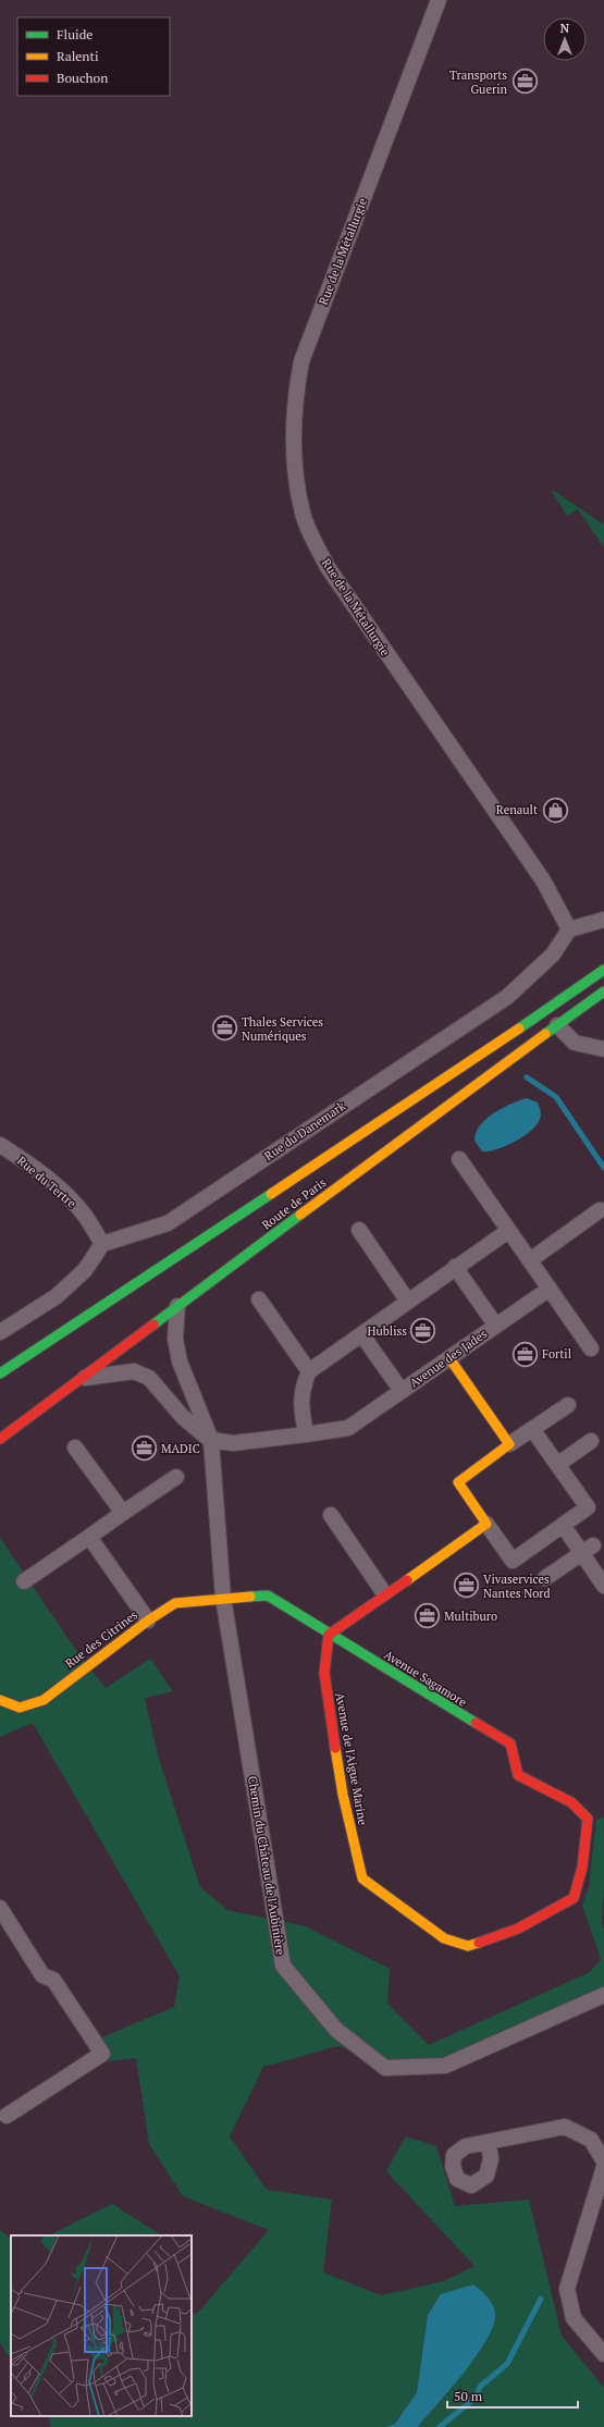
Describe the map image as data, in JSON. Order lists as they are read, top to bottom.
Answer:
{
  "streets": {
    "street": [
      "Rue de la Métallurgie",
      "Rue du Danemark",
      "Rue du Tertre",
      "Route de Paris",
      "Avenue des Jades",
      "Rue des Citrines",
      "Avenue Sagamore",
      "Avenue de l'Aigue Marine",
      "Chemin du Château de l'Aubinière"
    ]
  },
  "crossings": [
    ["Rue de la Métallurgie", "Rue du Danemark"],
    ["Rue du Danemark", "Rue du Tertre"],
    ["Route de Paris", "Chemin du Château de l'Aubinière"],
    ["Avenue des Jades", "Chemin du Château de l'Aubinière"],
    ["Rue des Citrines", "Avenue Sagamore"],
    ["Rue des Citrines", "Chemin du Château de l'Aubinière"],
    ["Avenue Sagamore", "Avenue de l'Aigue Marine"],
    ["Avenue Sagamore", "Chemin du Château de l'Aubinière"]
  ],
  "places": {
    "office": [
      "Transports Guerin",
      "Thales Services Numériques",
      "Hubliss",
      "Fortil",
      "MADIC",
      "Vivaservices Nantes Nord",
      "Multiburo"
    ],
    "shop": ["Renault"]
  },
  "legend": ["Fluide", "Ralenti", "Bouchon"],
  "scale_bar": "50 m",
  "north": "top"
}
